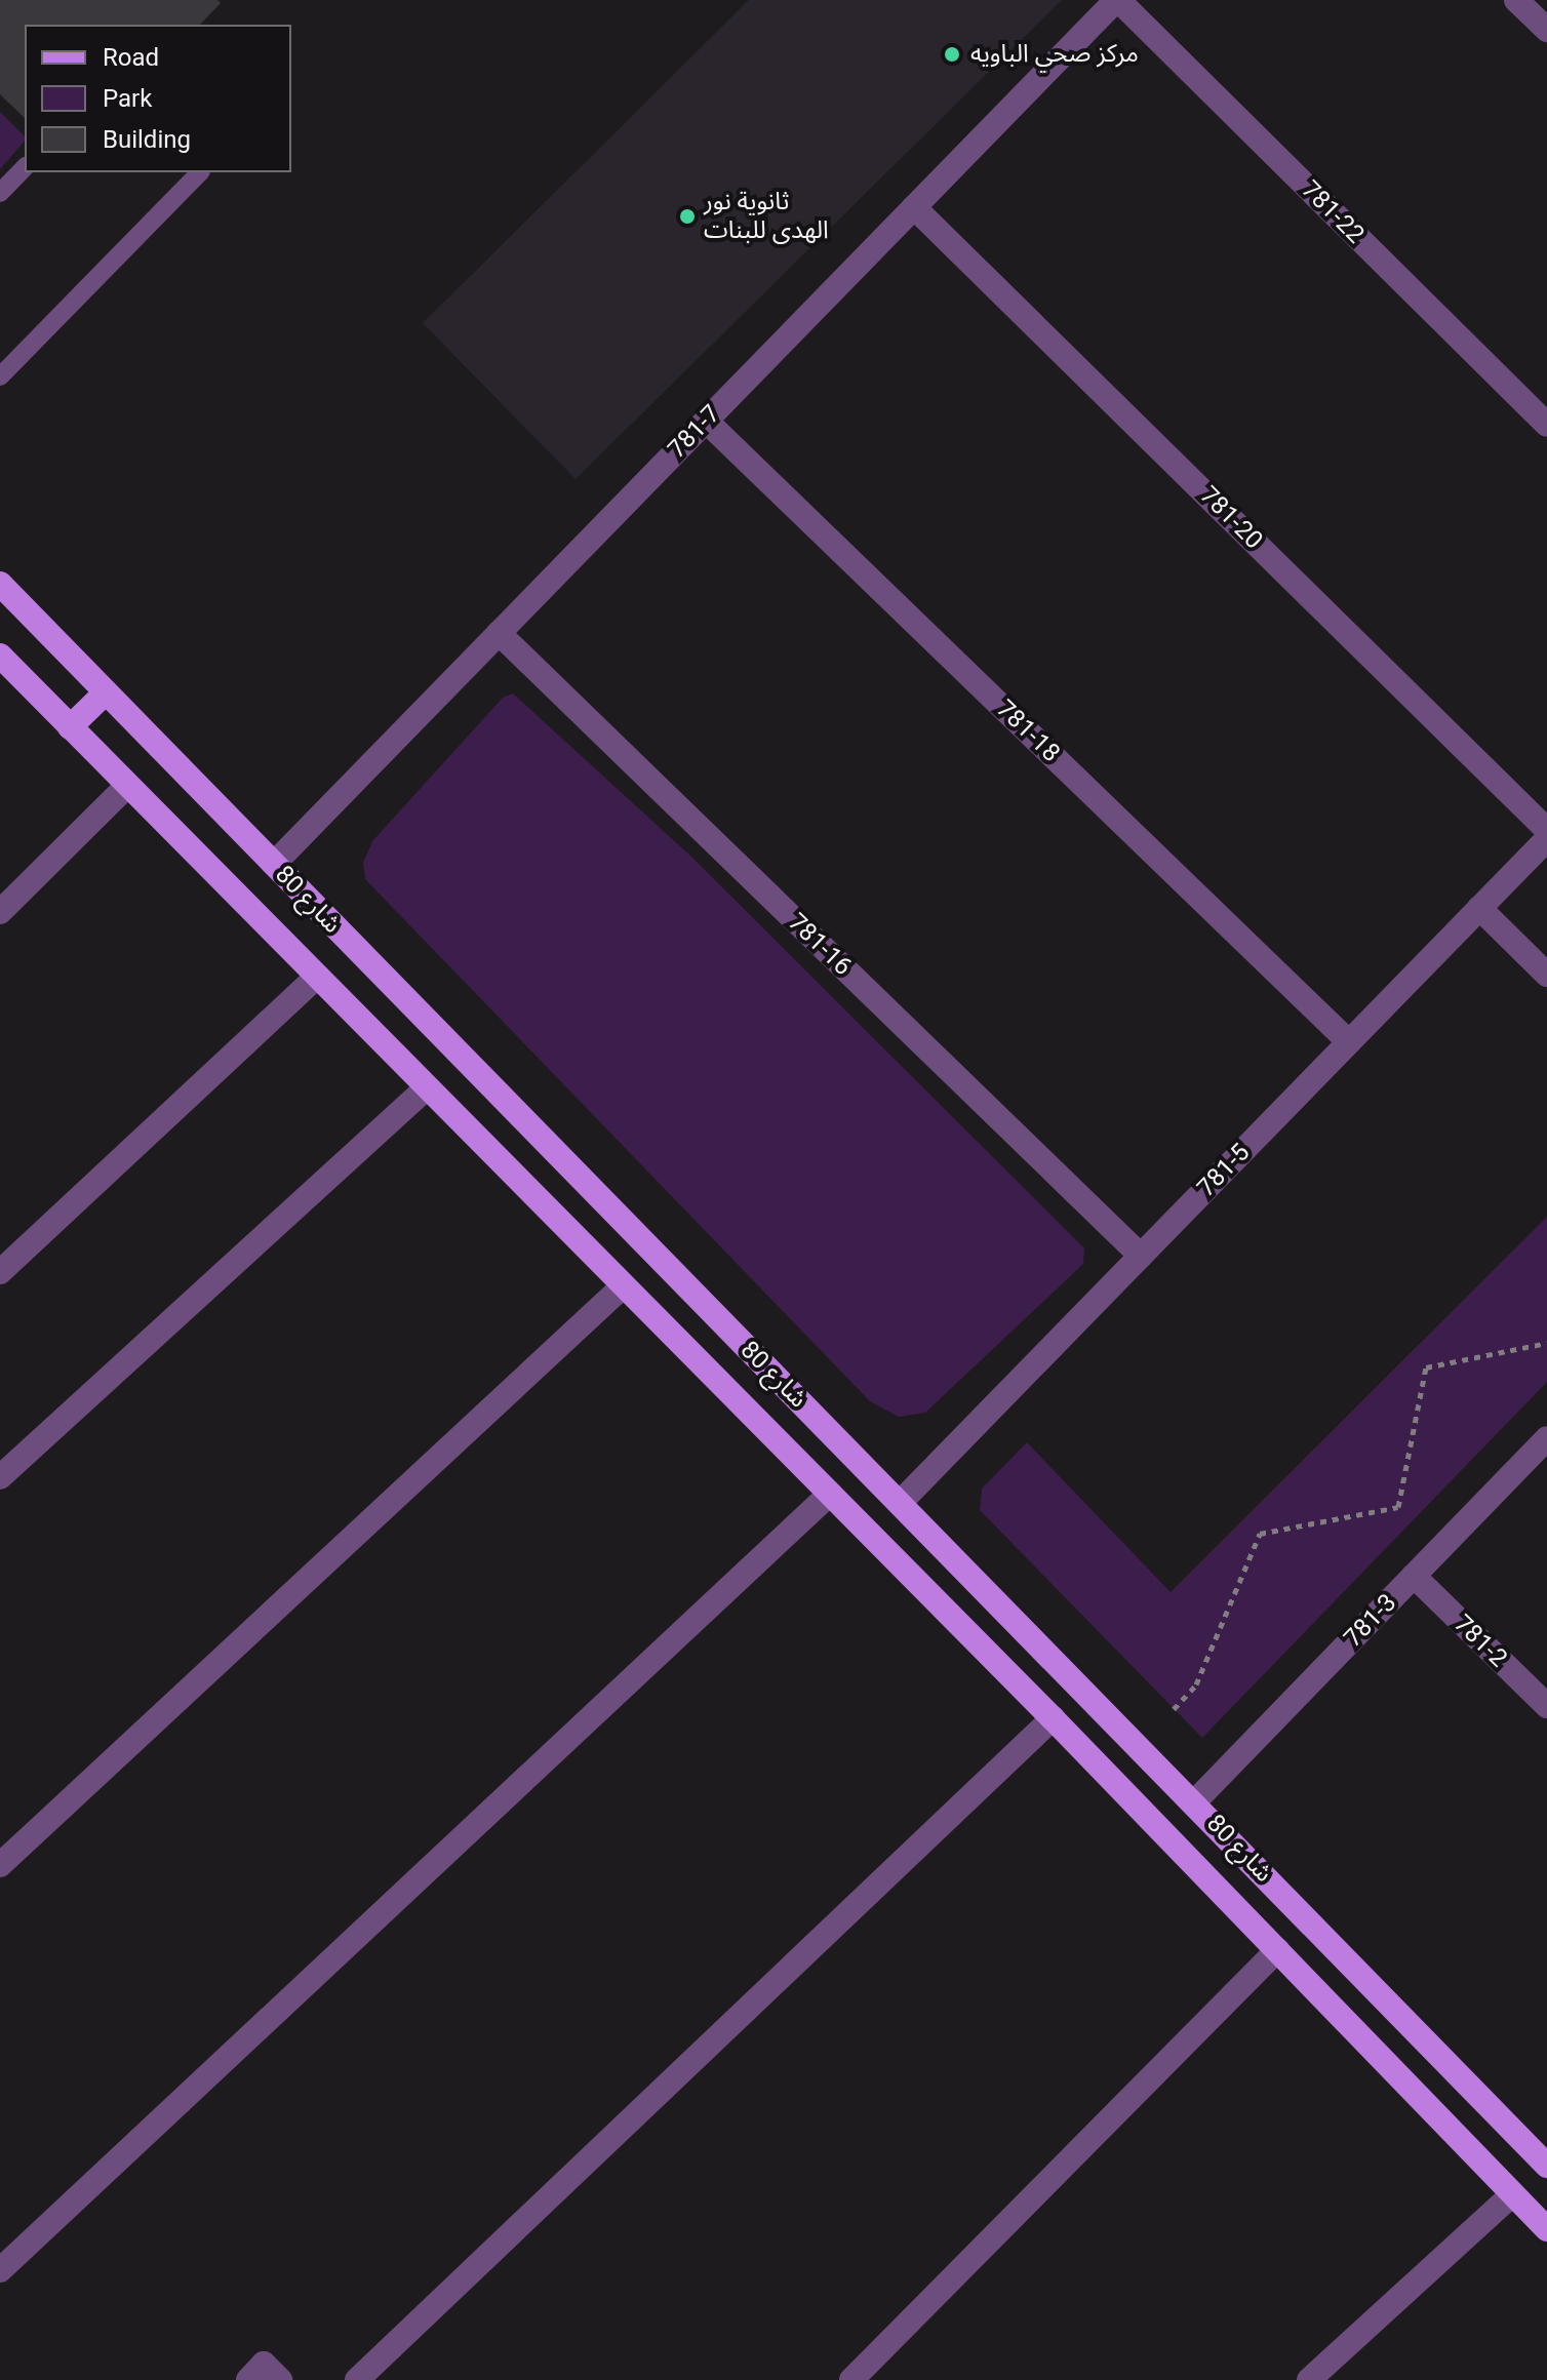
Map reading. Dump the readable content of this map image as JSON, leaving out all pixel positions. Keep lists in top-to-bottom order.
{
  "streets": {
    "main road": ["شارع 80"],
    "street": [
      "781-22",
      "781-7",
      "781-20",
      "781-18",
      "781-16",
      "781-5",
      "781-3",
      "781-2"
    ]
  },
  "crossings": [
    ["781-22", "781-7"],
    ["781-7", "781-20"],
    ["781-7", "781-18"],
    ["781-7", "شارع 80"],
    ["781-7", "781-16"],
    ["781-18", "781-5"],
    ["شارع 80", "781-5"],
    ["شارع 80", "781-3"],
    ["781-16", "781-5"],
    ["781-3", "781-2"]
  ],
  "places": ["مركز صحي الباويه", "ثانوية نور الهدى للبنات"],
  "legend": ["Road", "Park", "Building"]
}
